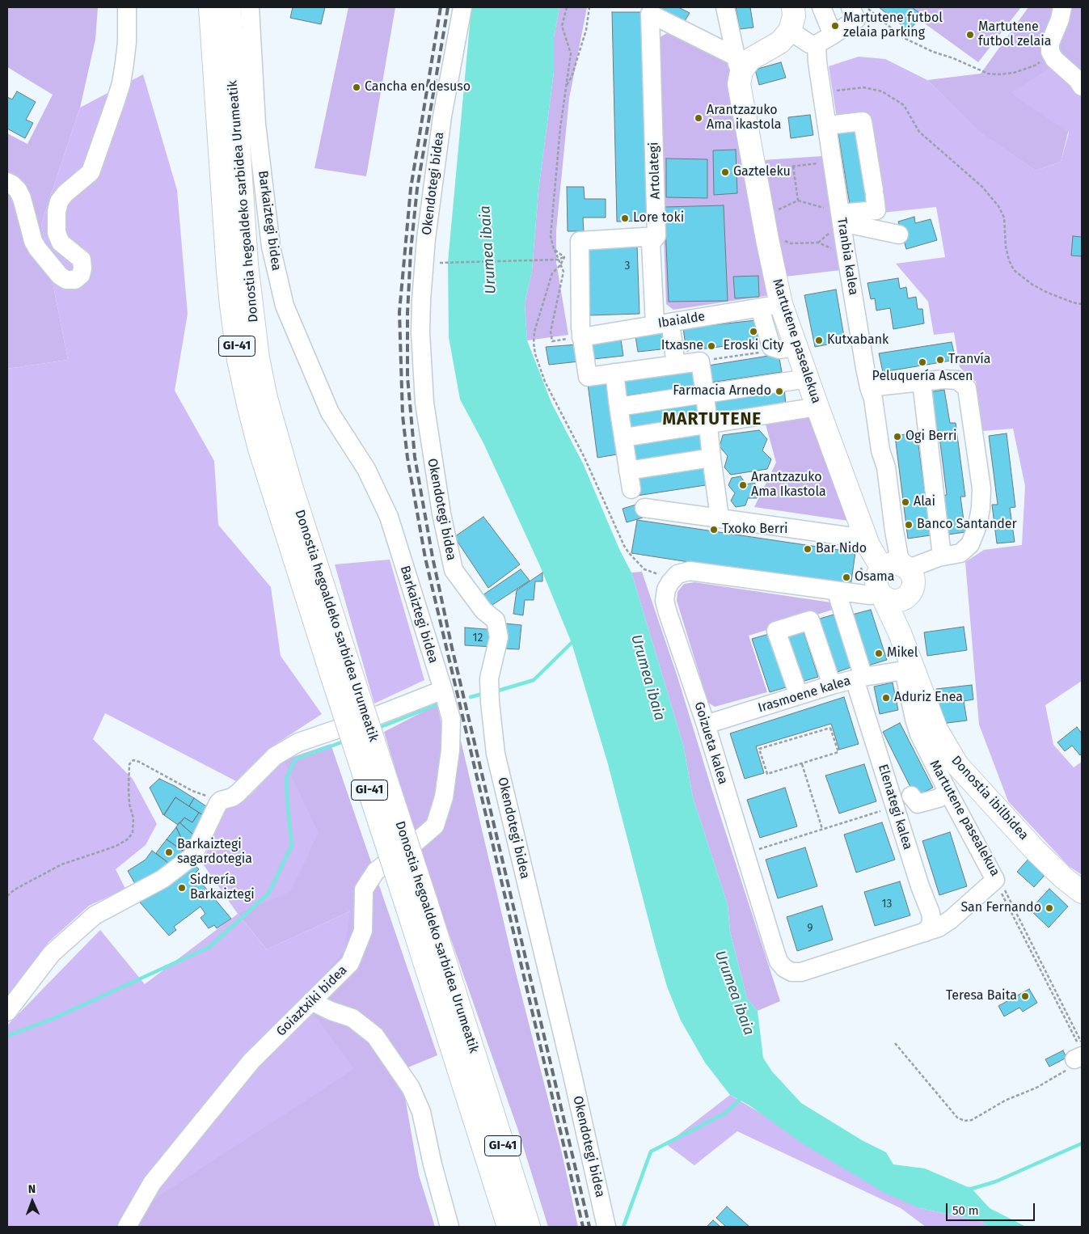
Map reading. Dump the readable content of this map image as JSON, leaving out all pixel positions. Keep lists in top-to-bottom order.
{
  "streets": {
    "main road": [
      "Donostia hegoaldeko sarbidea Urumeatik",
      "Martutene pasealekua",
      "GI-41",
      "Donostia ibilbidea"
    ],
    "street": [
      "Artolategi",
      "Okendotegi bidea",
      "Barkaiztegi bidea",
      "Tranbia kalea",
      "Ibaialde",
      "Irasmoene kalea",
      "Goizueta kalea",
      "Elenategi kalea",
      "Goiaztxiki bidea"
    ]
  },
  "crossings": [
    ["Artolategi", "Ibaialde"],
    ["Artolategi", "Martutene pasealekua"],
    ["Barkaiztegi bidea", "Goiaztxiki bidea"],
    ["Tranbia kalea", "Martutene pasealekua"],
    ["Tranbia kalea", "Goizueta kalea"],
    ["Ibaialde", "Martutene pasealekua"],
    ["Martutene pasealekua", "Irasmoene kalea"],
    ["Martutene pasealekua", "Goizueta kalea"],
    ["Martutene pasealekua", "Donostia ibilbidea"],
    ["Irasmoene kalea", "Goizueta kalea"],
    ["Irasmoene kalea", "Donostia ibilbidea"],
    ["Irasmoene kalea", "Elenategi kalea"],
    ["Goizueta kalea", "Elenategi kalea"]
  ],
  "districts": ["MARTUTENE"],
  "water": ["Urumea ibaia"],
  "places": [
    "Martutene futbol zelaia parking",
    "Martutene futbol zelaia",
    "Cancha en desuso",
    "Arantzazuko Ama ikastola",
    "Gazteleku",
    "Lore toki",
    "Eroski City",
    "Kutxabank",
    "Itxasne",
    "Tranvía",
    "Peluquería Ascen",
    "Farmacia Arnedo",
    "Ogi Berri",
    "Arantzazuko Ama Ikastola",
    "Alai",
    "Banco Santander",
    "Txoko Berri",
    "Bar Nido",
    "Osama",
    "Mikel",
    "Aduriz Enea",
    "Barkaiztegi sagardotegia",
    "Sidrería Barkaiztegi",
    "San Fernando",
    "Teresa Baita"
  ],
  "house_numbers": [
    "3",
    "12",
    "13",
    "9"
  ],
  "scale_bar": "50 m",
  "north": "top"
}
